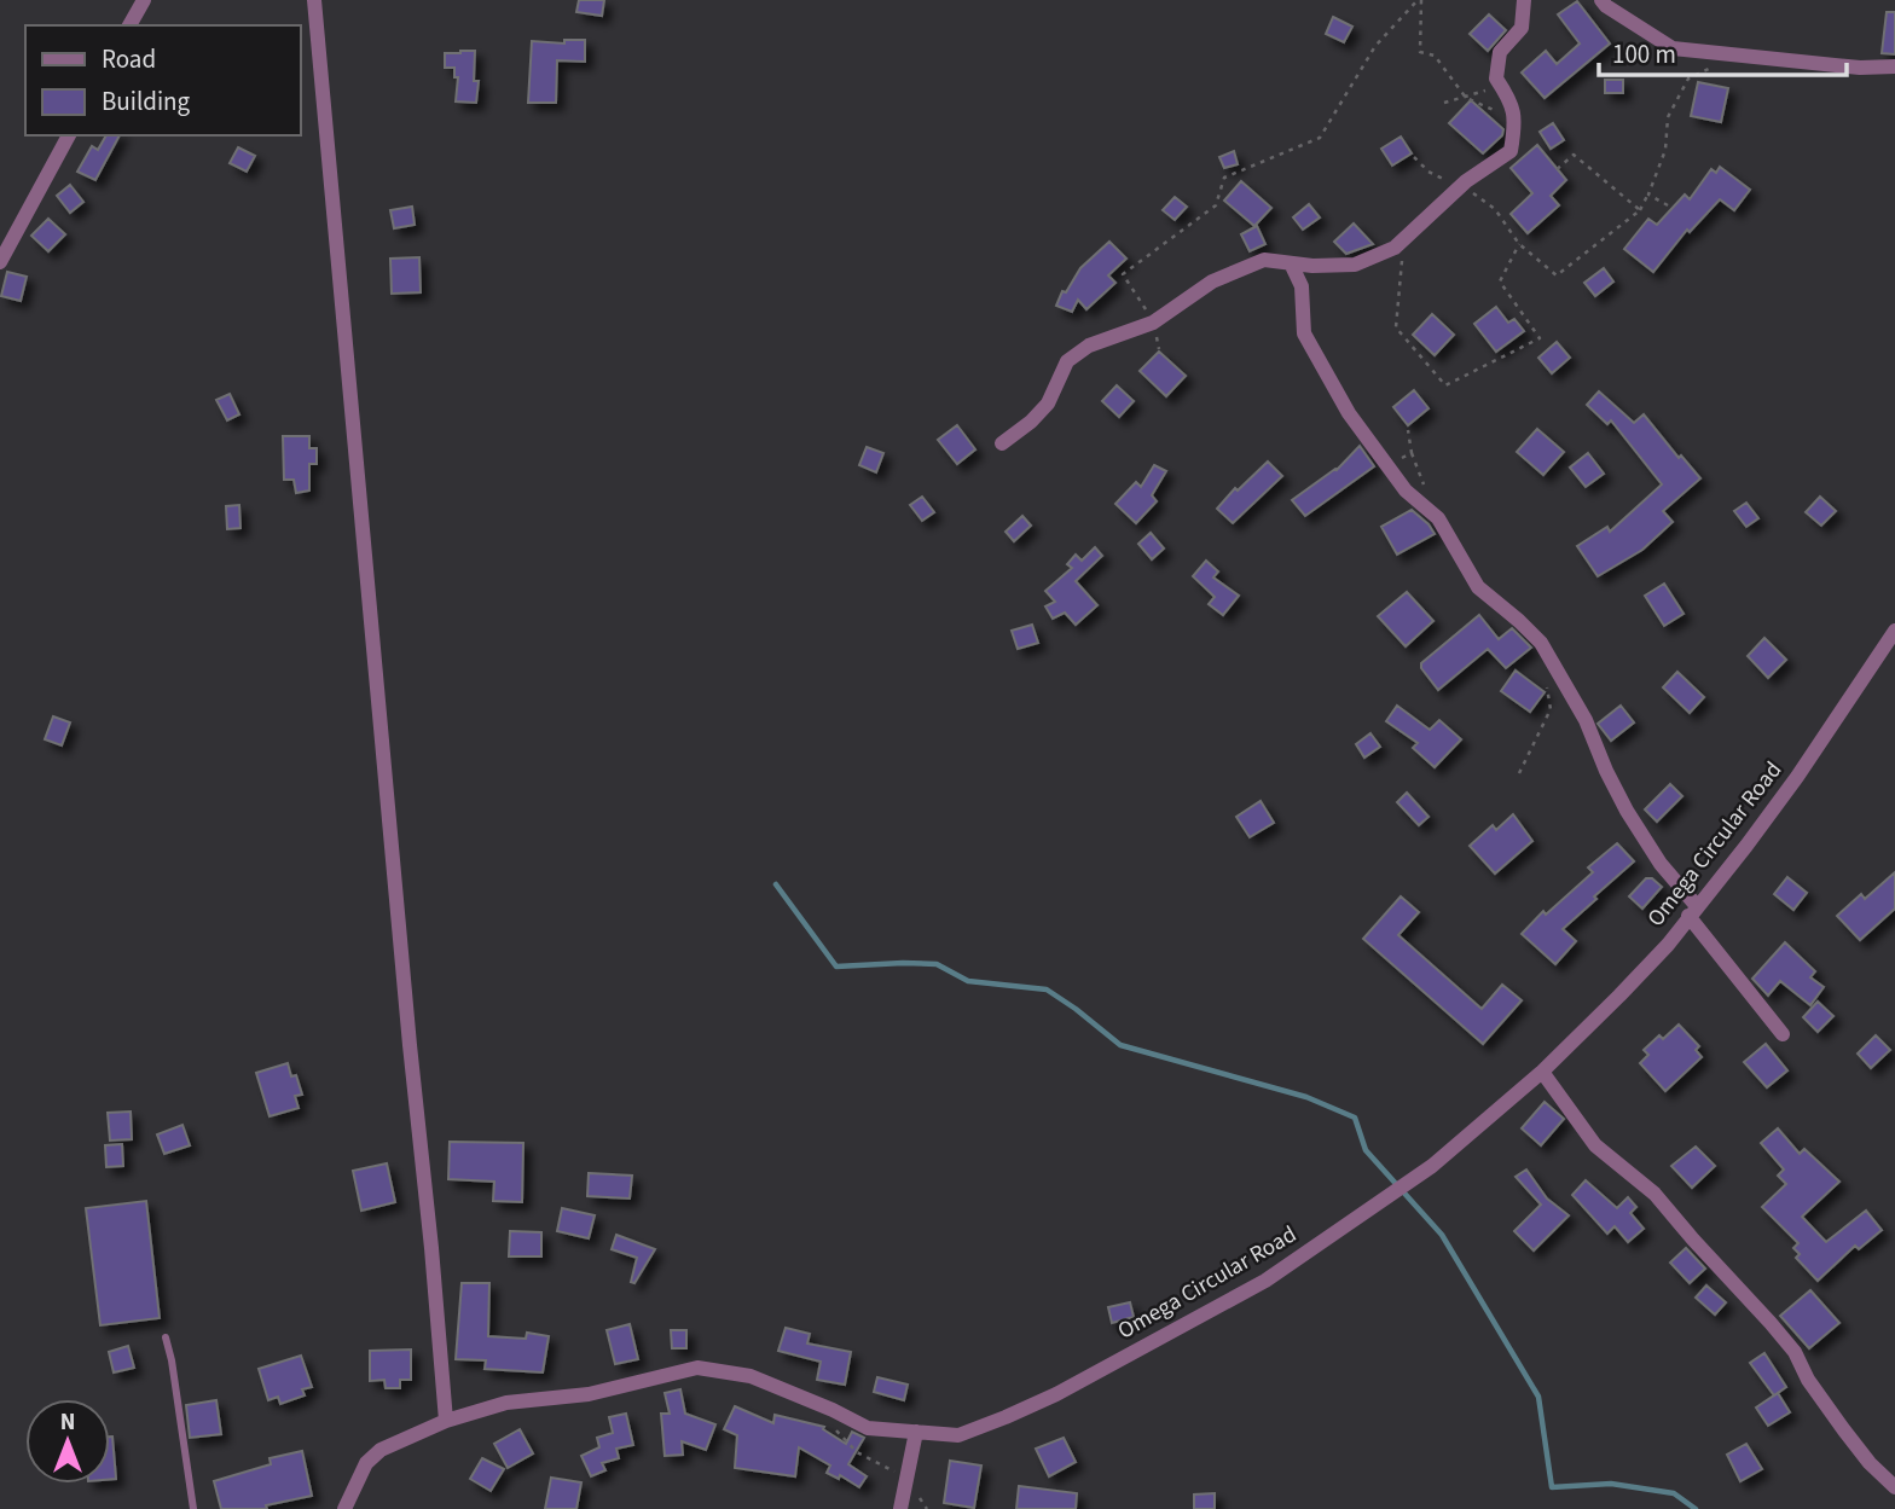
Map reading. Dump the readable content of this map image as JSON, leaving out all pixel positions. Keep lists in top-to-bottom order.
{
  "streets": {
    "street": ["Omega Circular Road"]
  },
  "legend": ["Road", "Building"],
  "scale_bar": "100 m",
  "north": "top"
}
